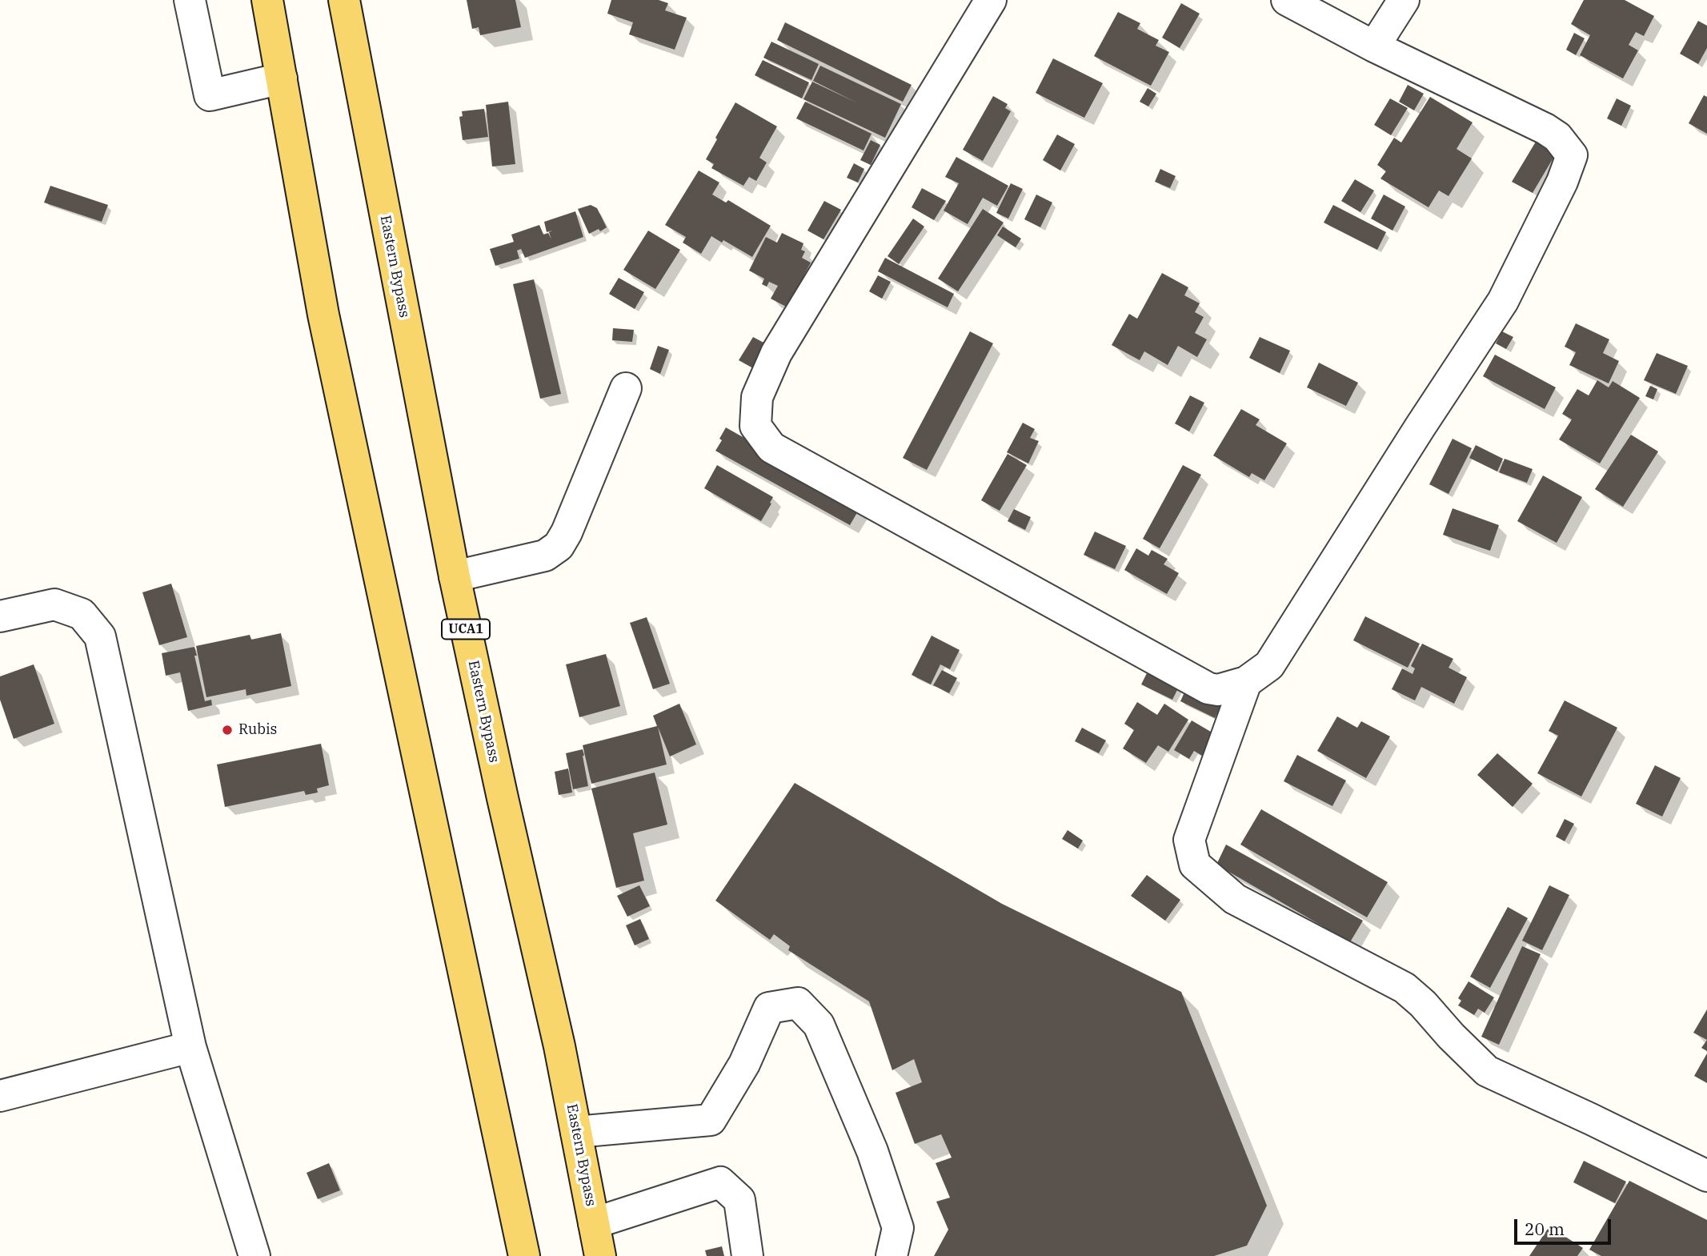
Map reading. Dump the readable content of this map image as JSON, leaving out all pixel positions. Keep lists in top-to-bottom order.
{
  "streets": {
    "main road": ["Eastern Bypass", "UCA1"]
  },
  "places": ["Rubis"],
  "scale_bar": "20 m"
}
